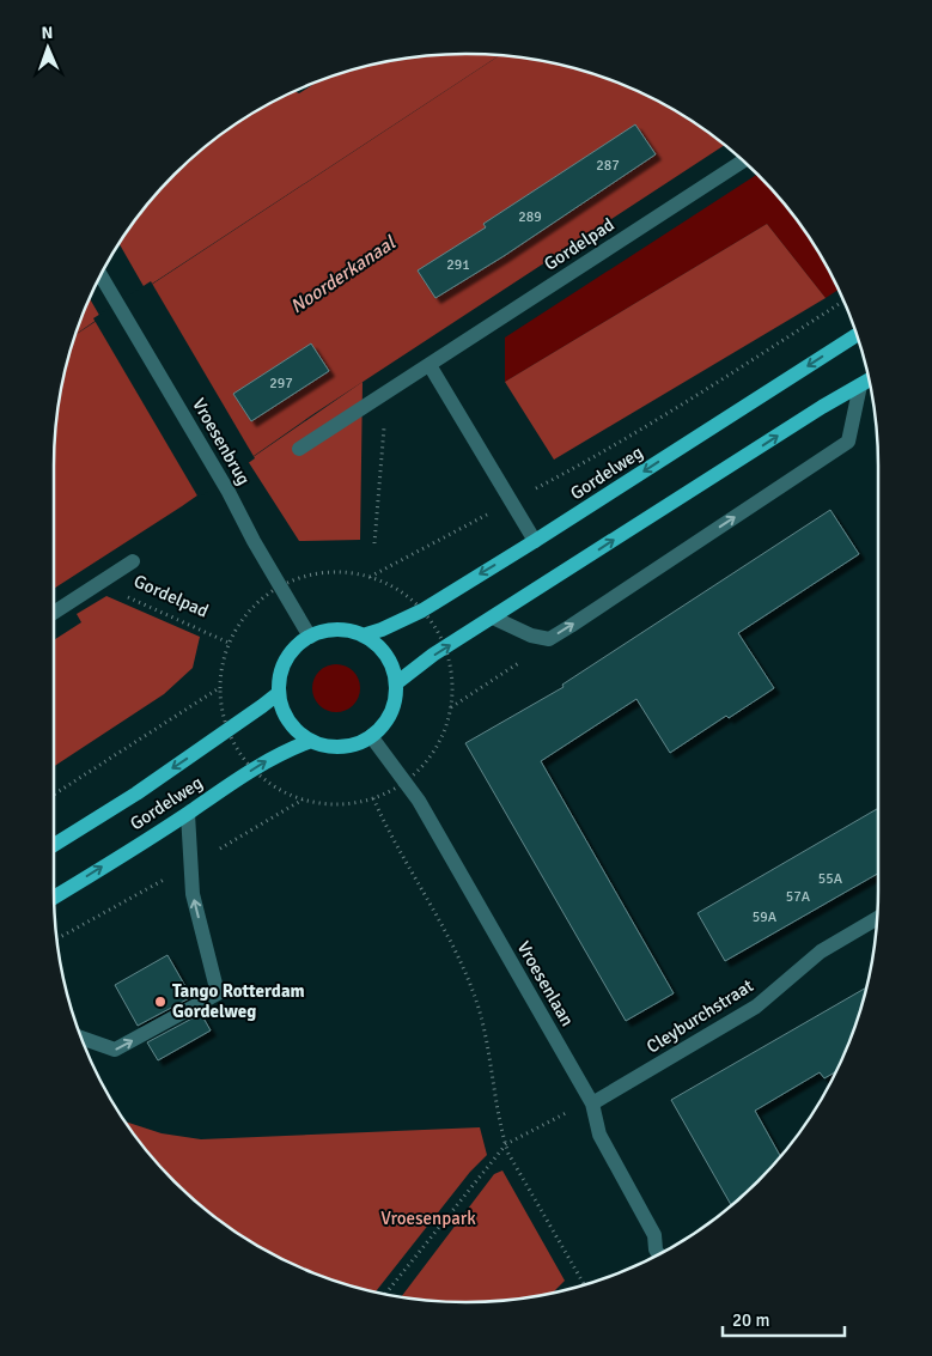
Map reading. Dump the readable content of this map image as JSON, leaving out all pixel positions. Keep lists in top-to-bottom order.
{
  "streets": {
    "main road": ["Gordelweg"],
    "street": [
      "Gordelpad",
      "Vroesenbrug",
      "Vroesenlaan",
      "Cleyburchstraat"
    ]
  },
  "crossings": [
    ["Vroesenbrug", "Gordelweg"],
    ["Vroesenbrug", "Vroesenlaan"],
    ["Gordelweg", "Vroesenlaan"],
    ["Vroesenlaan", "Cleyburchstraat"]
  ],
  "water": ["Noorderkanaal"],
  "parks": ["Vroesenpark"],
  "places": ["Tango Rotterdam Gordelweg"],
  "house_numbers": [
    "287",
    "289",
    "291",
    "297",
    "55A",
    "57A",
    "59A"
  ],
  "scale_bar": "20 m",
  "north": "top"
}
